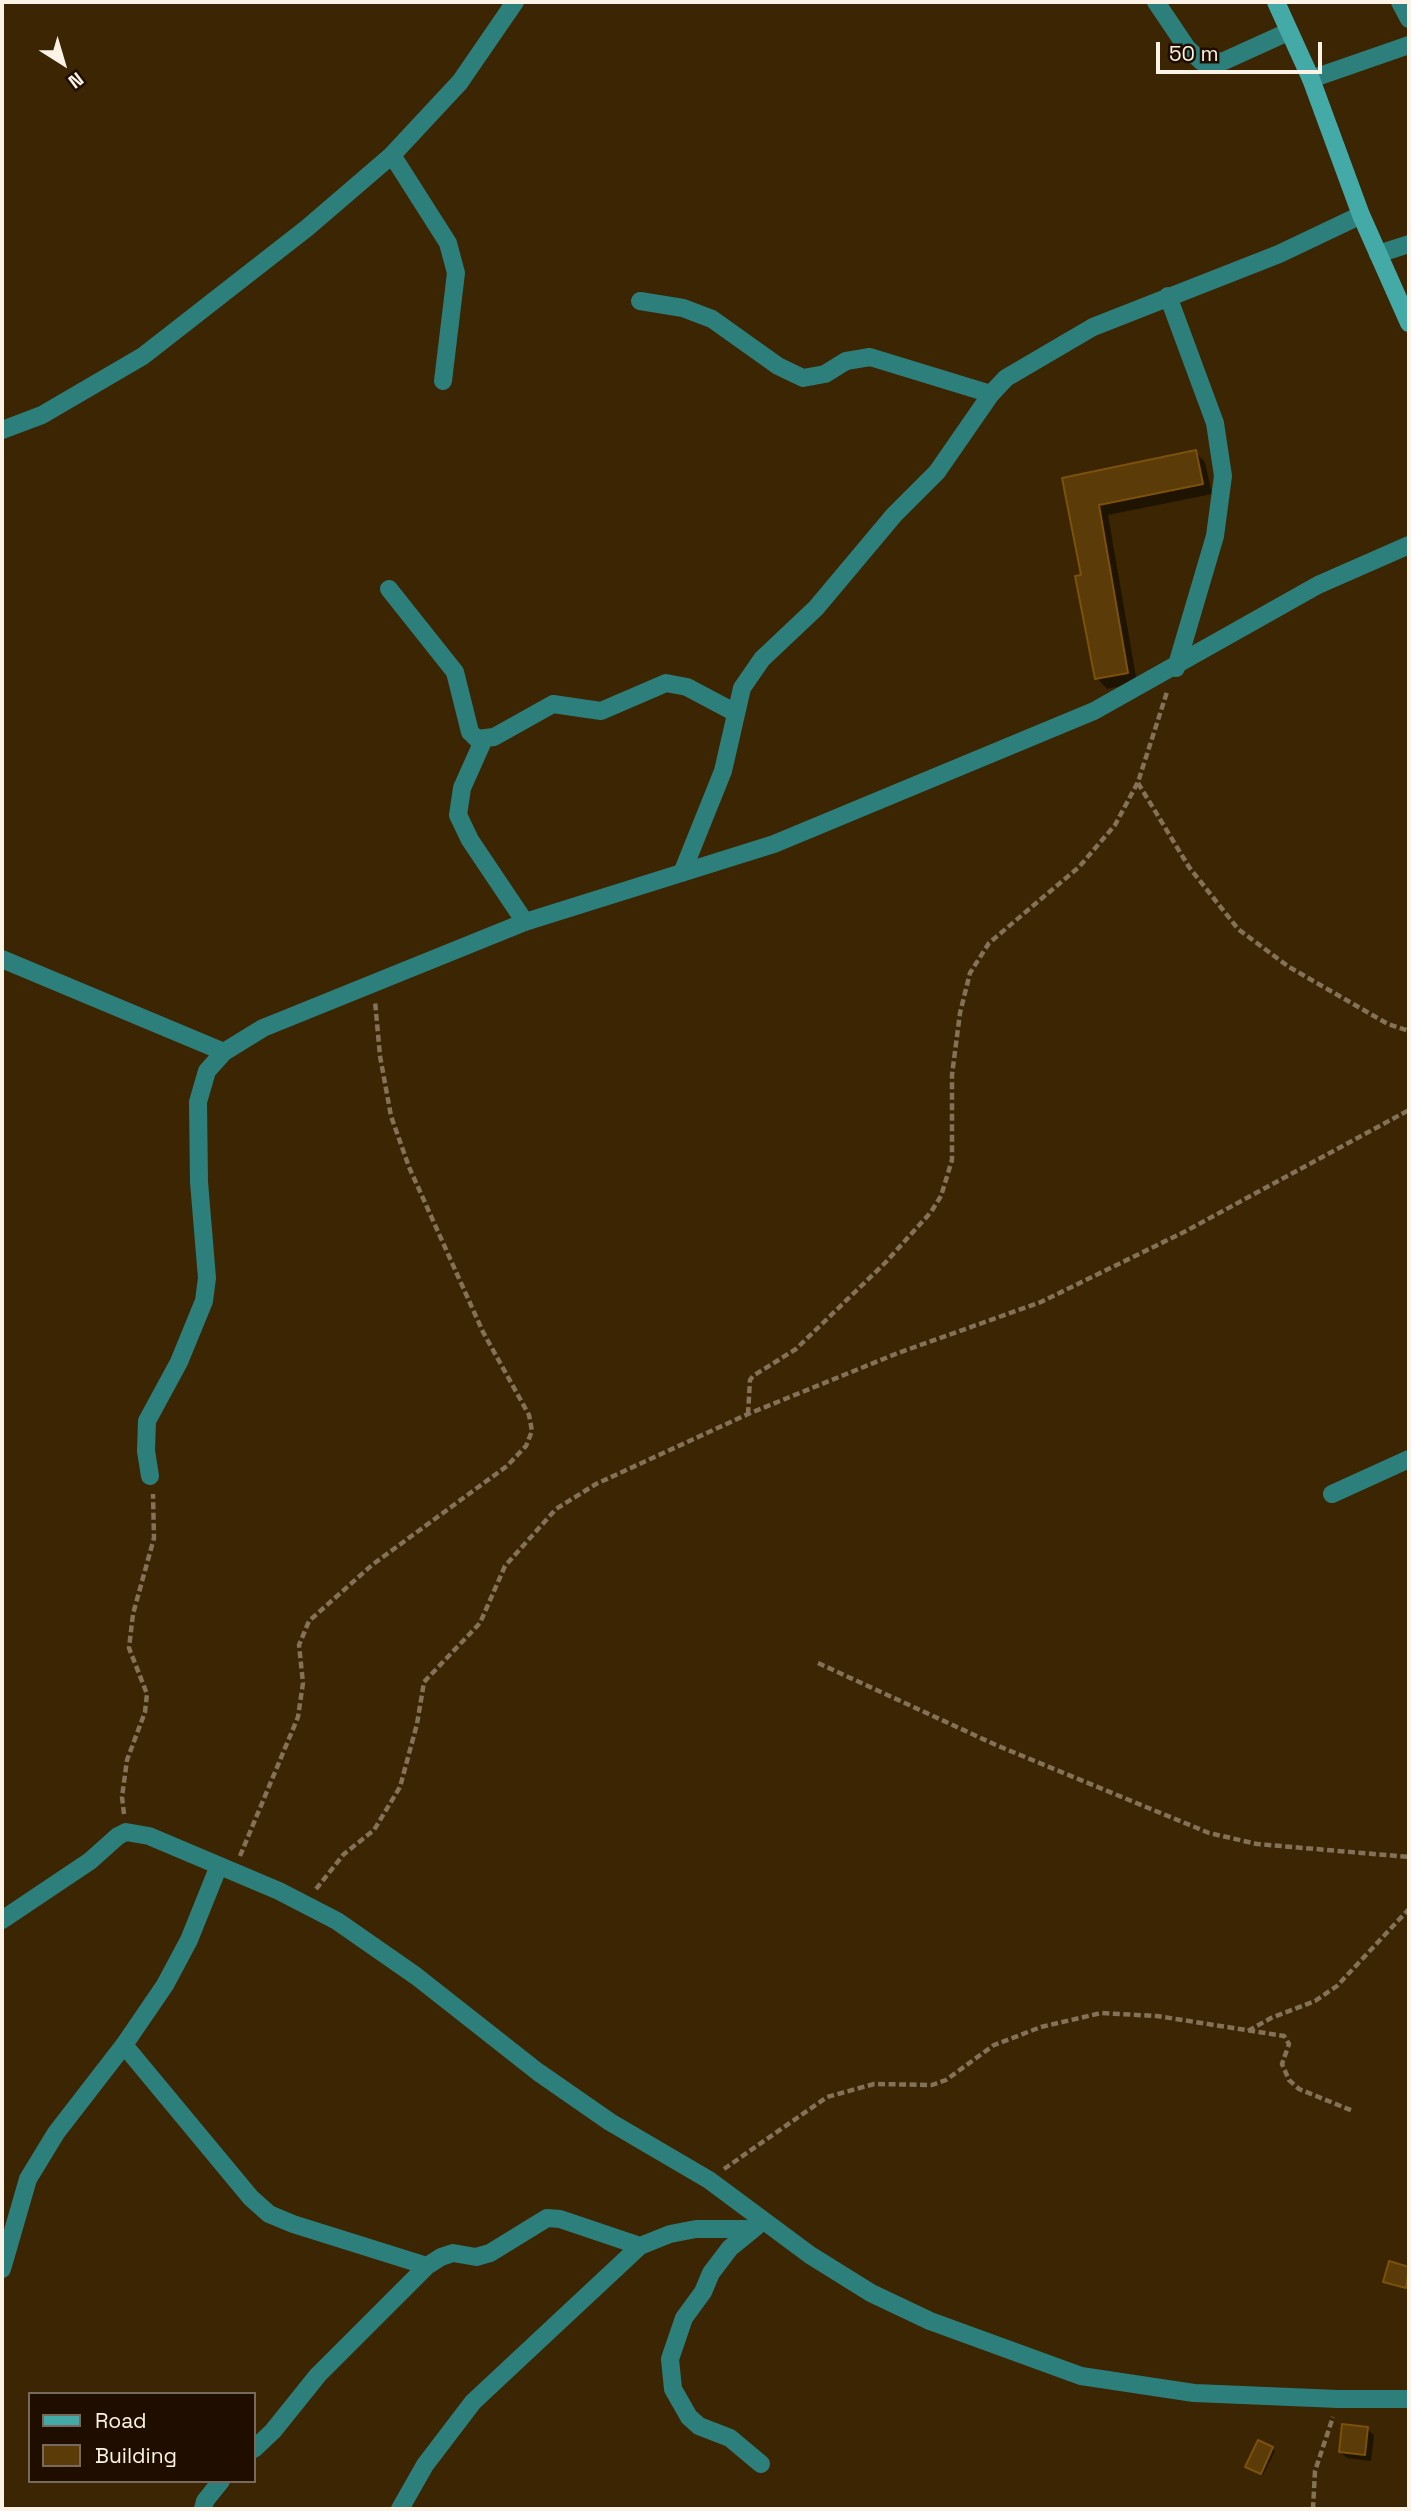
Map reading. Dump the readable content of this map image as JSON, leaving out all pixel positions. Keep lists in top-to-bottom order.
{
  "legend": ["Road", "Building"],
  "scale_bar": "50 m",
  "north": "bottom right"
}
